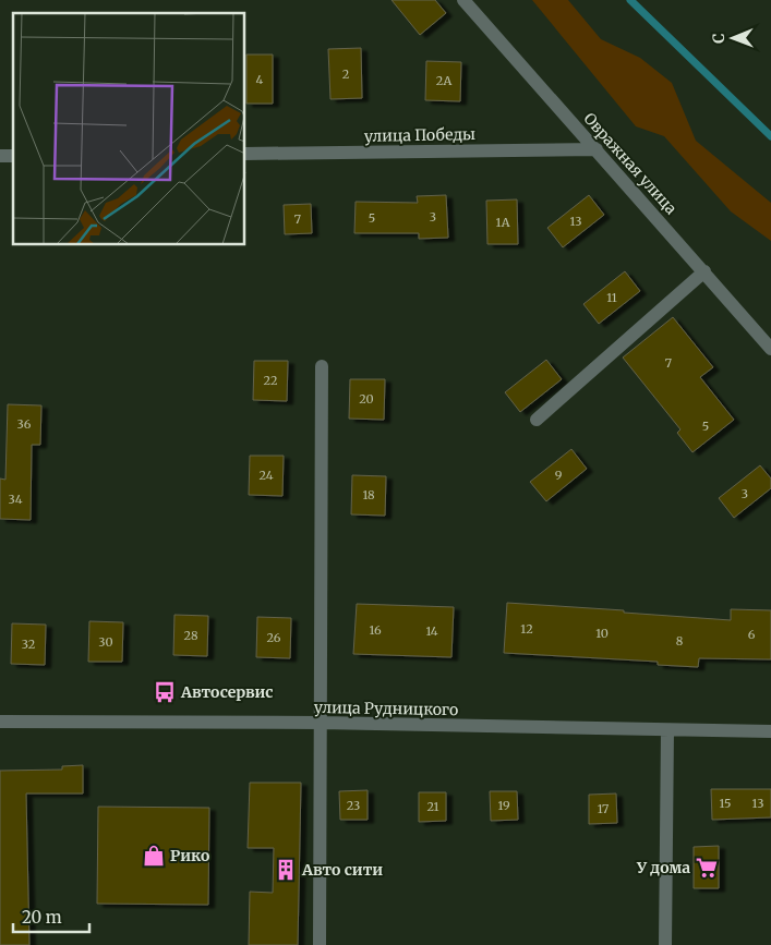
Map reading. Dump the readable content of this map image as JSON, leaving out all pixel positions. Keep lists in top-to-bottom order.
{
  "streets": {
    "street": ["улица Победы", "Овражная улица", "улица Рудницкого"]
  },
  "crossings": [
    ["улица Победы", "Овражная улица"]
  ],
  "places": {
    "bus stop": ["Автосервис"],
    "shop": ["Рико"],
    "supermarket": ["У дома"],
    "building": ["Авто сити"]
  },
  "house_numbers": [
    "2",
    "4",
    "2А",
    "3",
    "5",
    "7",
    "13",
    "1А",
    "11",
    "7",
    "22",
    "20",
    "36",
    "5",
    "24",
    "9",
    "3",
    "18",
    "34",
    "12",
    "16",
    "14",
    "10",
    "6",
    "28",
    "26",
    "8",
    "30",
    "32",
    "15",
    "13",
    "23",
    "19",
    "21",
    "17"
  ],
  "scale_bar": "20 m",
  "north": "left"
}
